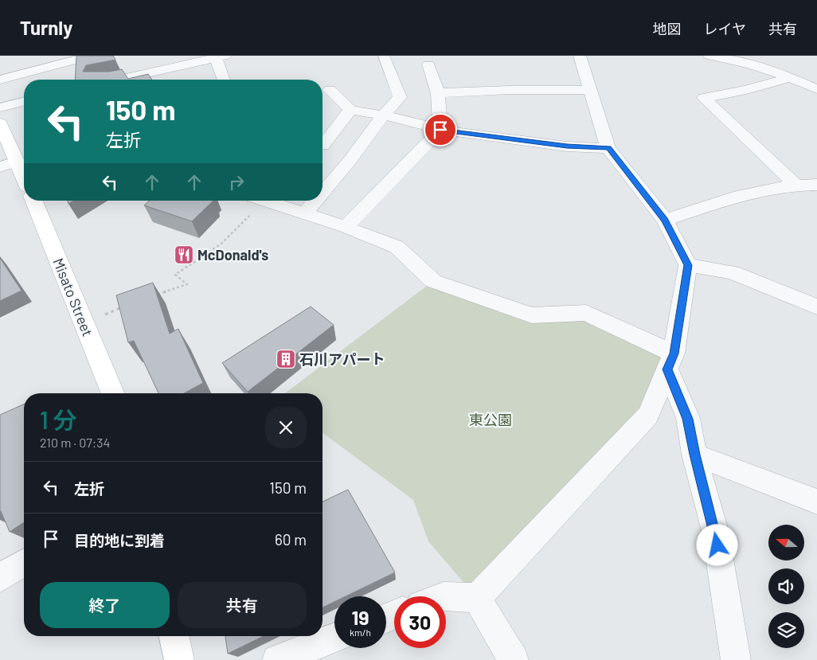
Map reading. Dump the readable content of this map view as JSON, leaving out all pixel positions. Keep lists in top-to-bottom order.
{
  "streets": {
    "main road": ["Misato Street"]
  },
  "parks": ["東公園"],
  "places": {
    "restaurant": ["McDonald's"],
    "building": ["石川アパート"]
  },
  "north": "left",
  "page": {
    "header": "Turnly",
    "nav": ["地図", "レイヤ", "共有"],
    "turn": ["150 m", "左折"],
    "heading": ["1 分", "210 m · 07:34"],
    "list": [
      {
        "name": "左折",
        "value": "150 m"
      },
      {
        "name": "目的地に到着",
        "value": "60 m"
      }
    ],
    "buttons": ["終了", "共有"],
    "speed": "19 km/h",
    "limit": "30"
  }
}
